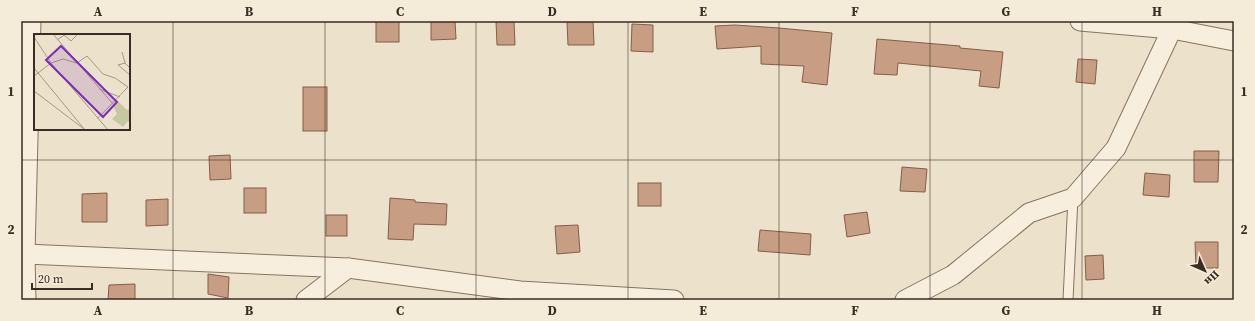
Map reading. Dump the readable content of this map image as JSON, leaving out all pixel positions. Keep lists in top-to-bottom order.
{
  "scale_bar": "20 m",
  "north": "bottom right",
  "grid": {
    "columns": [
      "A",
      "B",
      "C",
      "D",
      "E",
      "F",
      "G",
      "H"
    ],
    "rows": ["1", "2"]
  }
}
